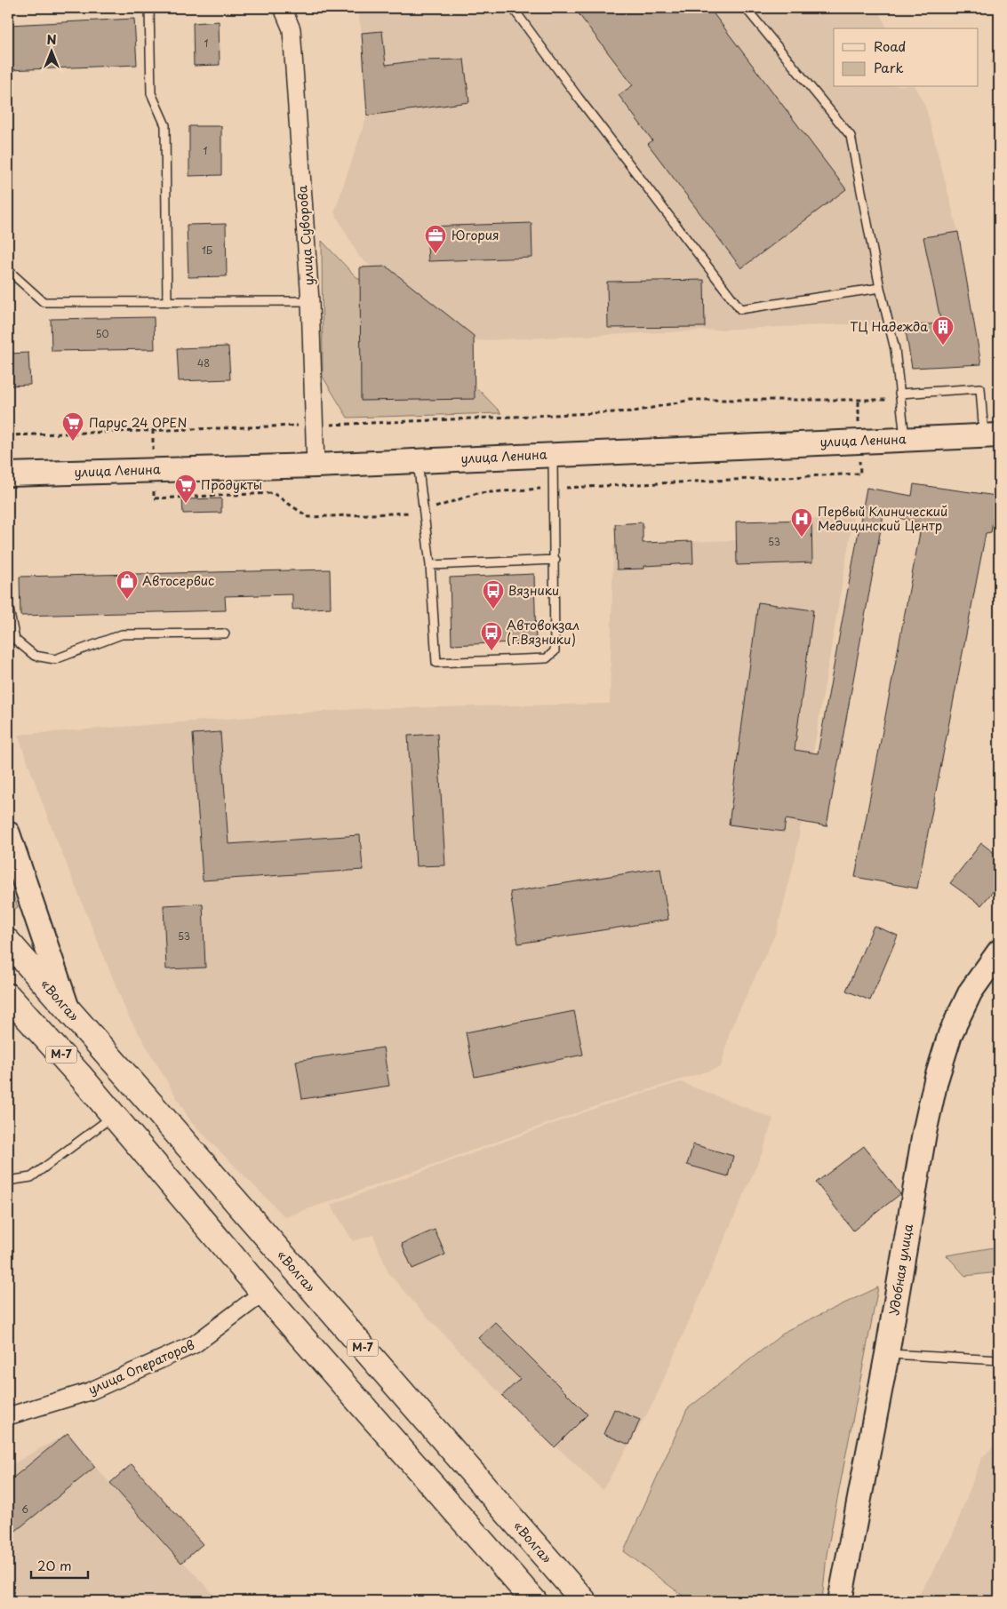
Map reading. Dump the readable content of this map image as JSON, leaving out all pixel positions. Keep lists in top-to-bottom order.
{
  "streets": {
    "highway": ["«Волга»", "М-7"],
    "main road": ["улица Ленина", "Удобная улица"],
    "street": ["улица Суворова", "улица Операторов"]
  },
  "crossings": [
    ["улица Суворова", "улица Ленина"],
    ["М-7", "улица Операторов"]
  ],
  "places": {
    "office": ["Югория"],
    "building": ["ТЦ Надежда"],
    "supermarket": ["Парус 24 OPEN", "Продукты"],
    "hospital": ["Первый Клинический Медицинский Центр"],
    "shop": ["Автосервис"],
    "bus stop": ["Вязники", "Автовокзал (г.Вязники)"]
  },
  "house_numbers": [
    "1",
    "1",
    "1Б",
    "50",
    "48",
    "53",
    "53",
    "6"
  ],
  "legend": ["Road", "Park"],
  "scale_bar": "20 m",
  "north": "top"
}
